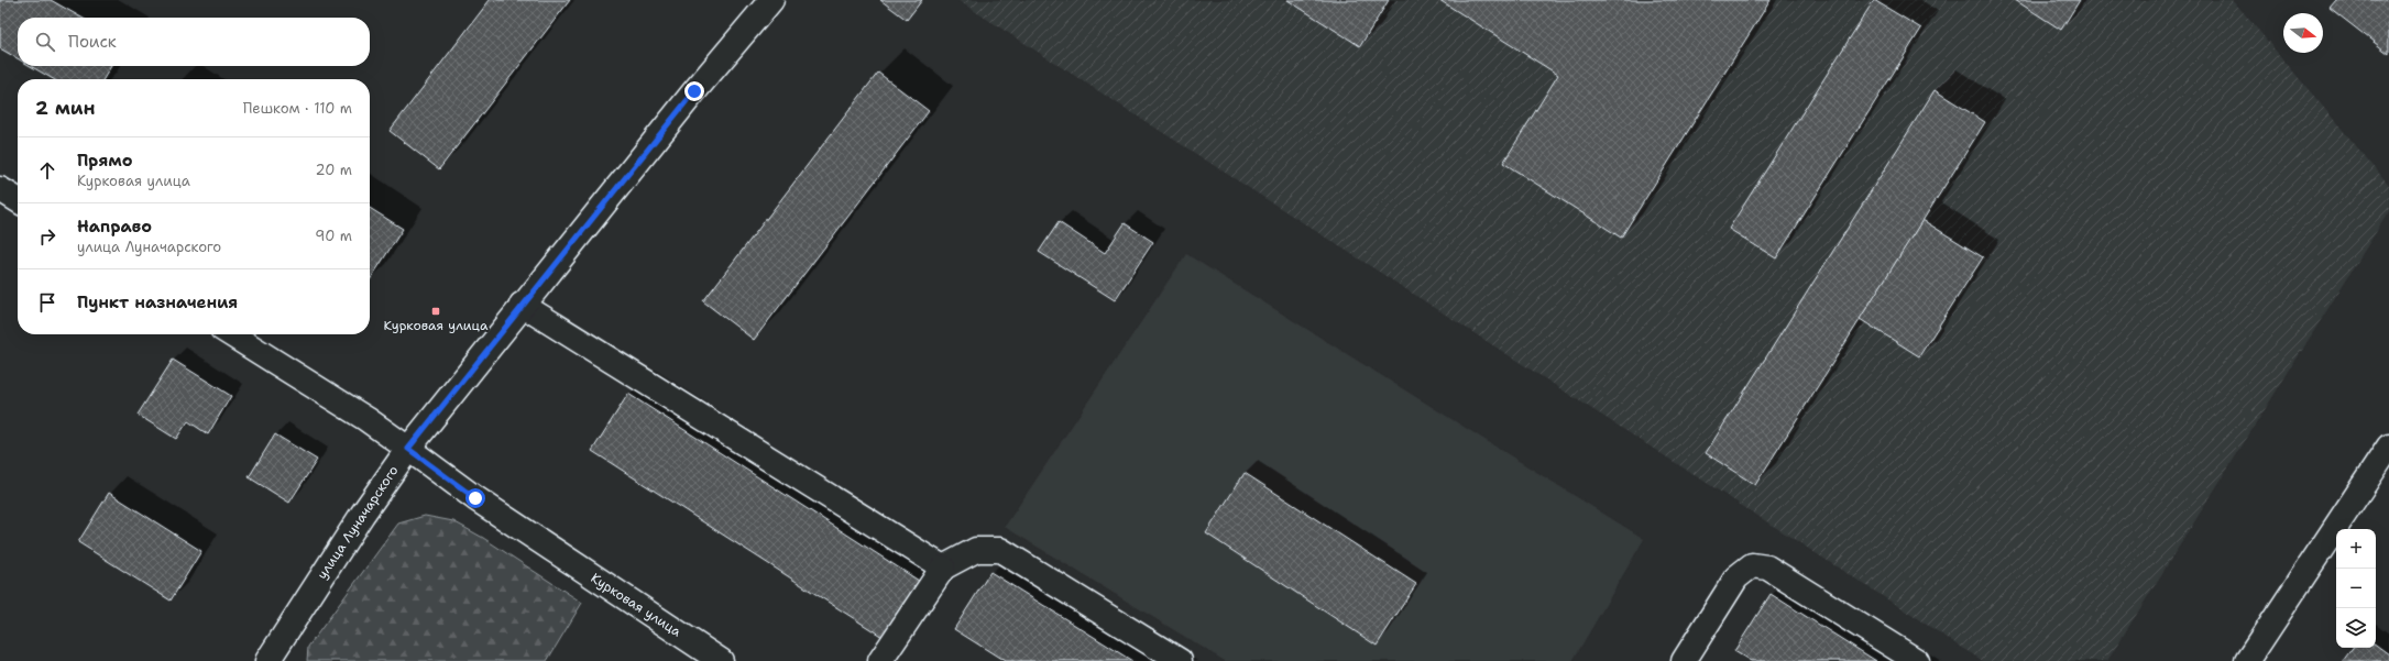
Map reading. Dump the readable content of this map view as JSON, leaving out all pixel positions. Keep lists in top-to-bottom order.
{
  "streets": {
    "street": ["улица Луначарского", "Курковая улица"]
  },
  "crossings": [
    ["улица Луначарского", "Курковая улица"]
  ],
  "places": {
    "transit": ["Курковая улица"]
  },
  "north": "right",
  "page": {
    "search": "Поиск",
    "heading": ["2 мин", "Пешком · 110 m"],
    "list": [
      ["Прямо", "Курковая улица", "20 m"],
      ["Направо", "улица Луначарского", "90 m"],
      "Пункт назначения"
    ],
    "map_buttons": ["+", "−"]
  }
}
